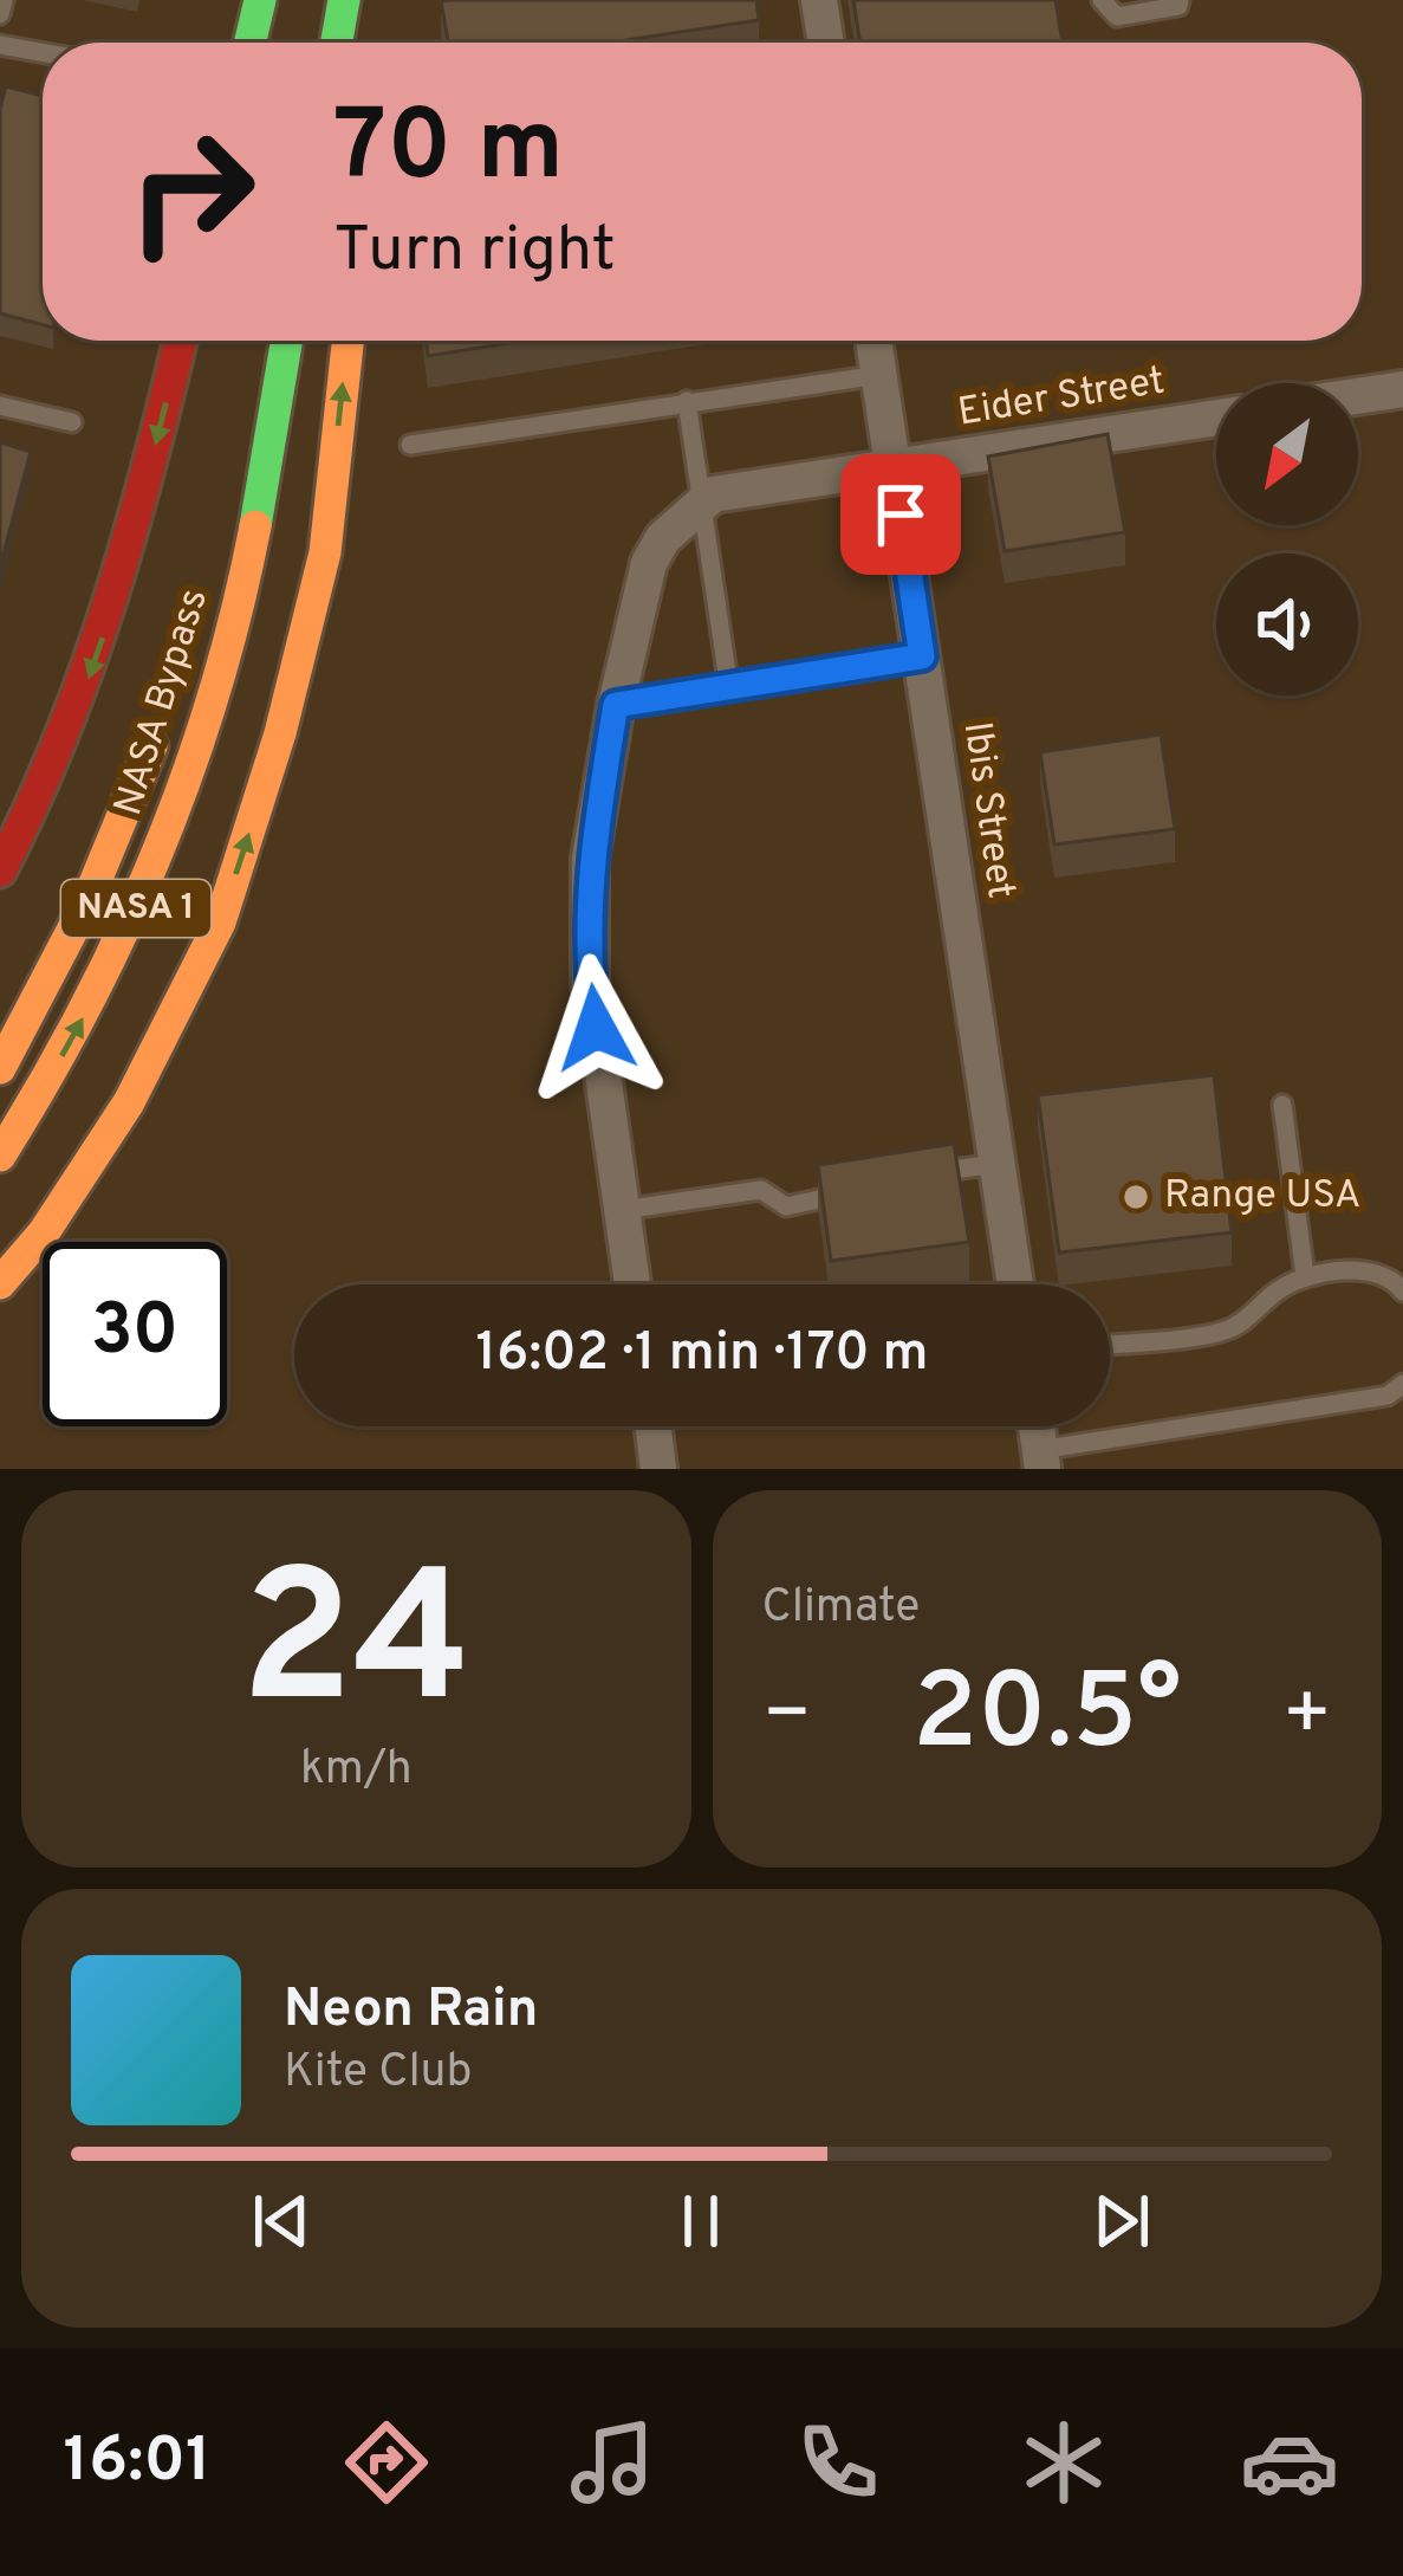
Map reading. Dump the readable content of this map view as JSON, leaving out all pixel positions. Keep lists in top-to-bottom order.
{
  "streets": {
    "highway": ["NASA Bypass", "NASA 1"],
    "street": ["Eider Street", "Ibis Street"]
  },
  "crossings": [
    ["Eider Street", "Ibis Street"]
  ],
  "places": ["Range USA"],
  "north": "bottom left",
  "page": {
    "turn": ["70 m", "Turn right"],
    "limit": "30",
    "trip": "16:02 · 1 min · 170 m",
    "tile": [
      ["24", "km/h"],
      "Climate"
    ],
    "heat": ["−", "20.5°", "+"],
    "song": ["Neon Rain", "Kite Club"],
    "tabs": "16:01"
  }
}
